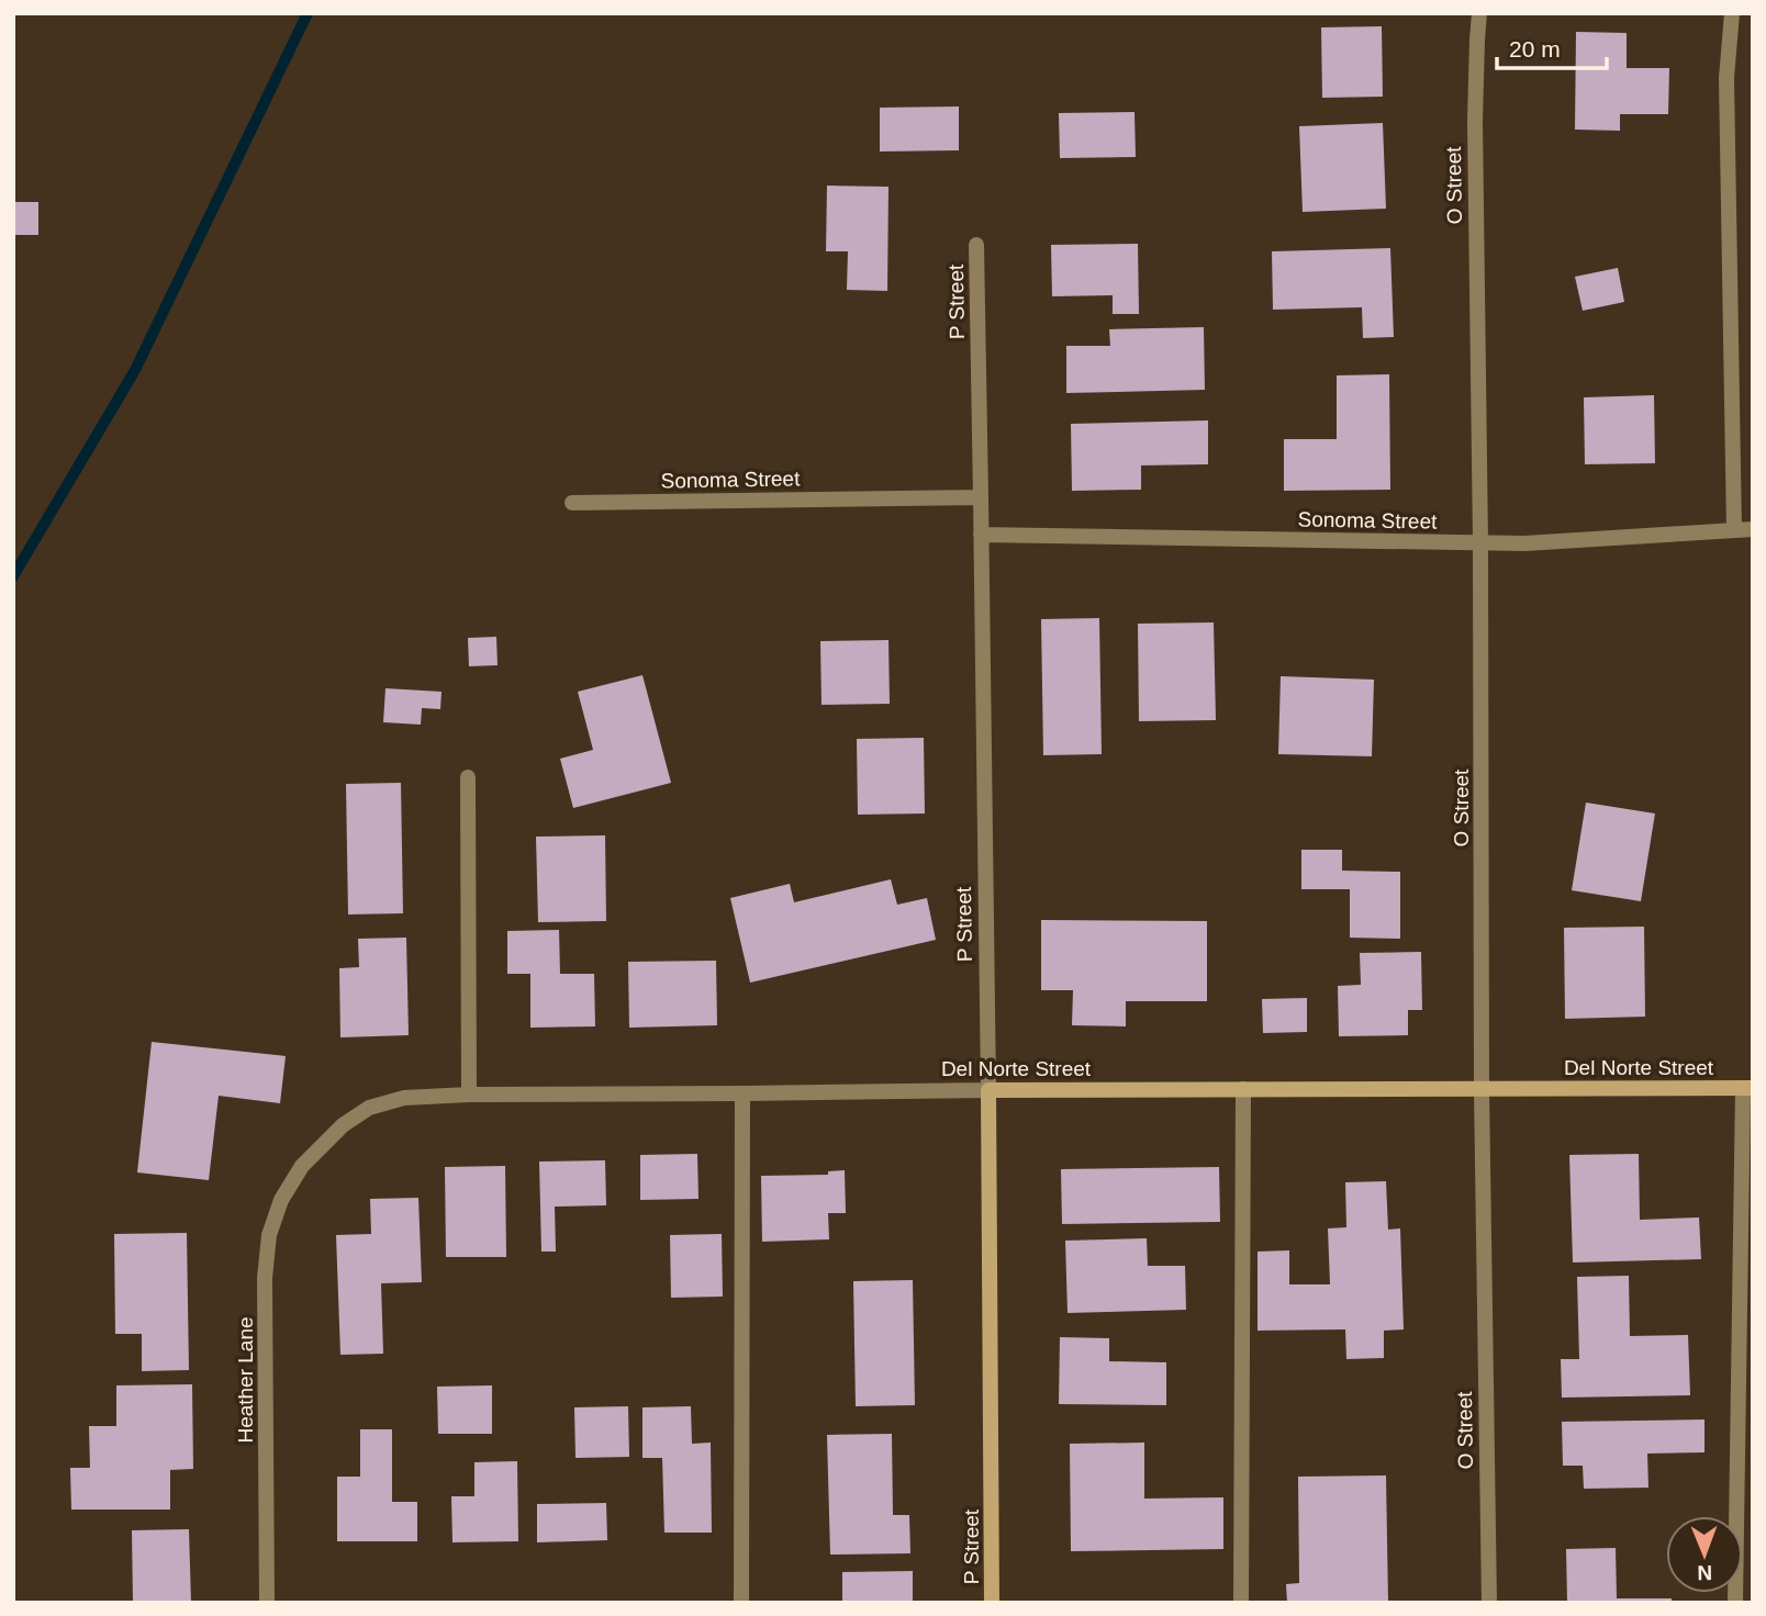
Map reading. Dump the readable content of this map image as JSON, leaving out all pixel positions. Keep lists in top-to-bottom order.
{
  "streets": {
    "street": [
      "O Street",
      "P Street",
      "Sonoma Street",
      "Del Norte Street",
      "Heather Lane"
    ]
  },
  "crossings": [
    ["O Street", "Sonoma Street"],
    ["O Street", "Del Norte Street"],
    ["P Street", "Sonoma Street"],
    ["P Street", "Del Norte Street"],
    ["Del Norte Street", "Heather Lane"]
  ],
  "scale_bar": "20 m",
  "north": "bottom"
}
